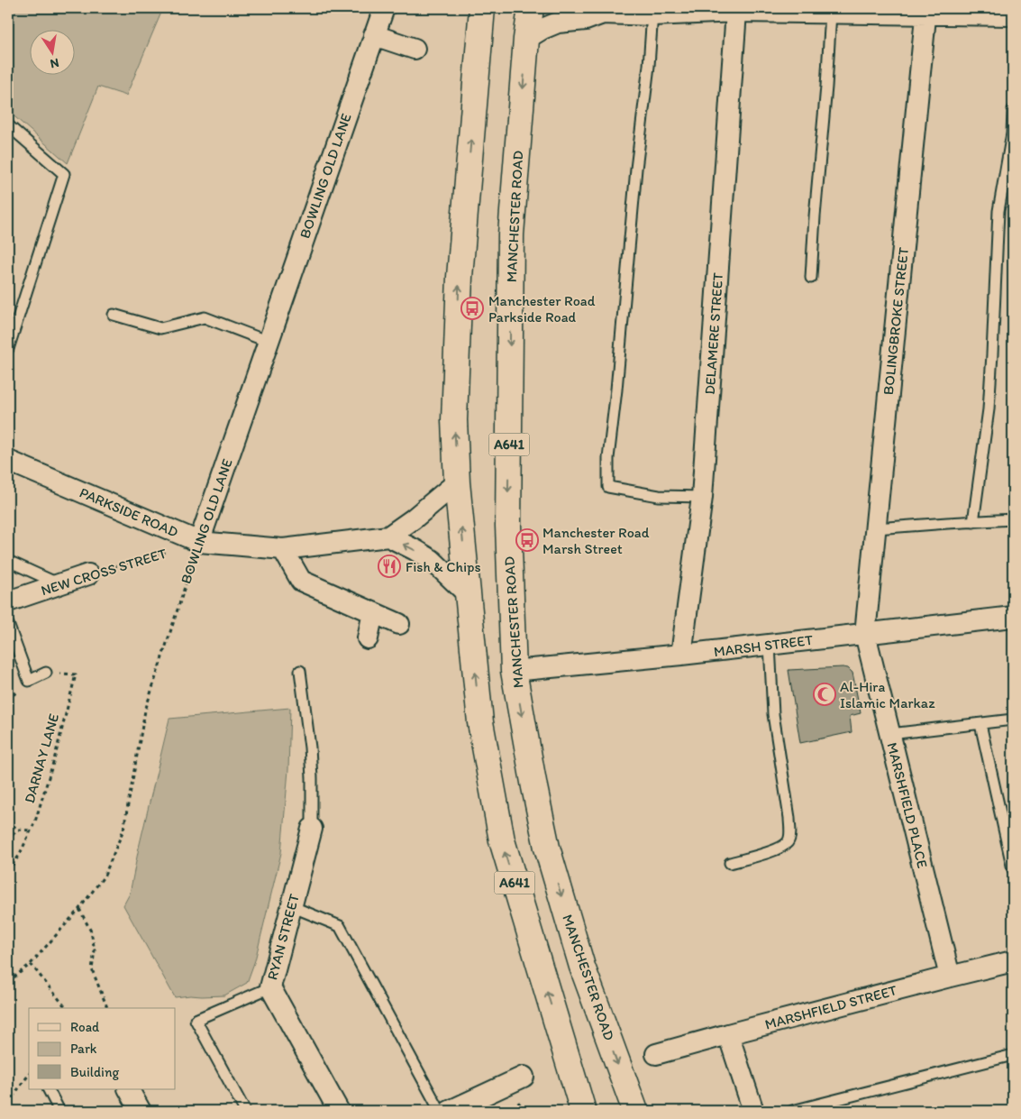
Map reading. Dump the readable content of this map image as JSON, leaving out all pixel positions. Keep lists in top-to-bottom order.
{
  "streets": {
    "main road": ["MANCHESTER ROAD", "A641"],
    "street": [
      "BOWLING OLD LANE",
      "BOLINGBROKE STREET",
      "DELAMERE STREET",
      "PARKSIDE ROAD",
      "NEW CROSS STREET",
      "MARSH STREET",
      "MARSHFIELD PLACE",
      "RYAN STREET",
      "MARSHFIELD STREET"
    ],
    "path": ["DARNAY LANE"]
  },
  "crossings": [
    ["BOWLING OLD LANE", "PARKSIDE ROAD"],
    ["BOWLING OLD LANE", "NEW CROSS STREET"],
    ["MANCHESTER ROAD", "MARSH STREET"],
    ["BOLINGBROKE STREET", "MARSH STREET"],
    ["BOLINGBROKE STREET", "MARSHFIELD PLACE"],
    ["DELAMERE STREET", "MARSH STREET"],
    ["A641", "PARKSIDE ROAD"],
    ["PARKSIDE ROAD", "NEW CROSS STREET"],
    ["MARSH STREET", "MARSHFIELD PLACE"],
    ["MARSHFIELD PLACE", "MARSHFIELD STREET"]
  ],
  "places": {
    "bus stop": ["Manchester Road Parkside Road", "Manchester Road Marsh Street"],
    "restaurant": ["Fish & Chips"],
    "mosque": ["Al-Hira Islamic Markaz"]
  },
  "legend": ["Road", "Park", "Building"],
  "north": "bottom"
}
